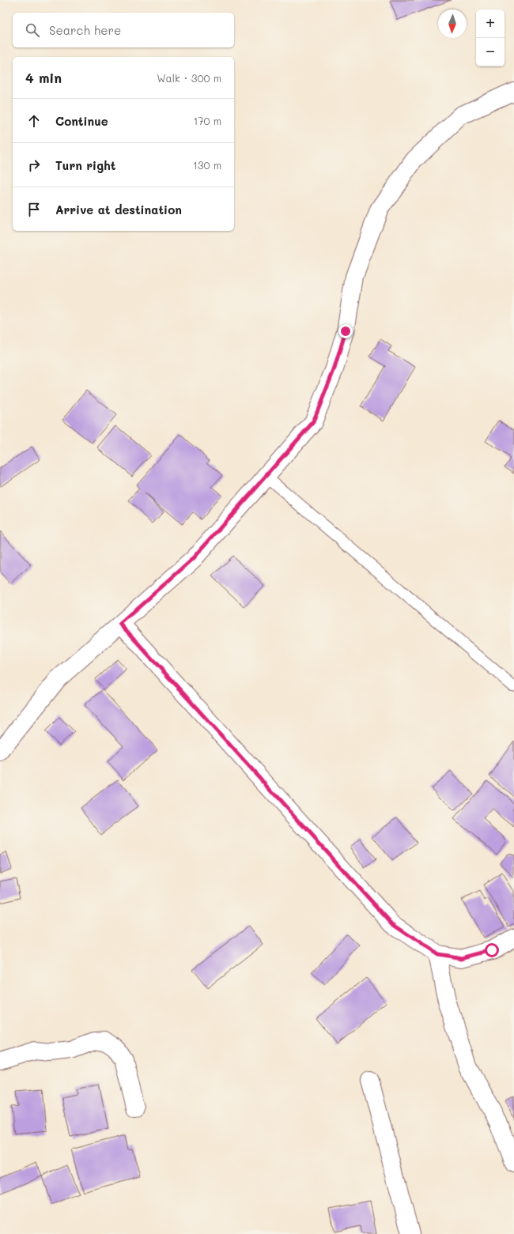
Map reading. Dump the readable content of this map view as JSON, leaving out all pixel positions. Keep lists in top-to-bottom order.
{
  "north": "bottom",
  "page": {
    "map_buttons": ["+", "−"],
    "search": "Search here",
    "heading": ["4 min", "Walk · 300 m"],
    "list": [
      ["Continue", "170 m"],
      ["Turn right", "130 m"],
      "Arrive at destination"
    ]
  }
}
